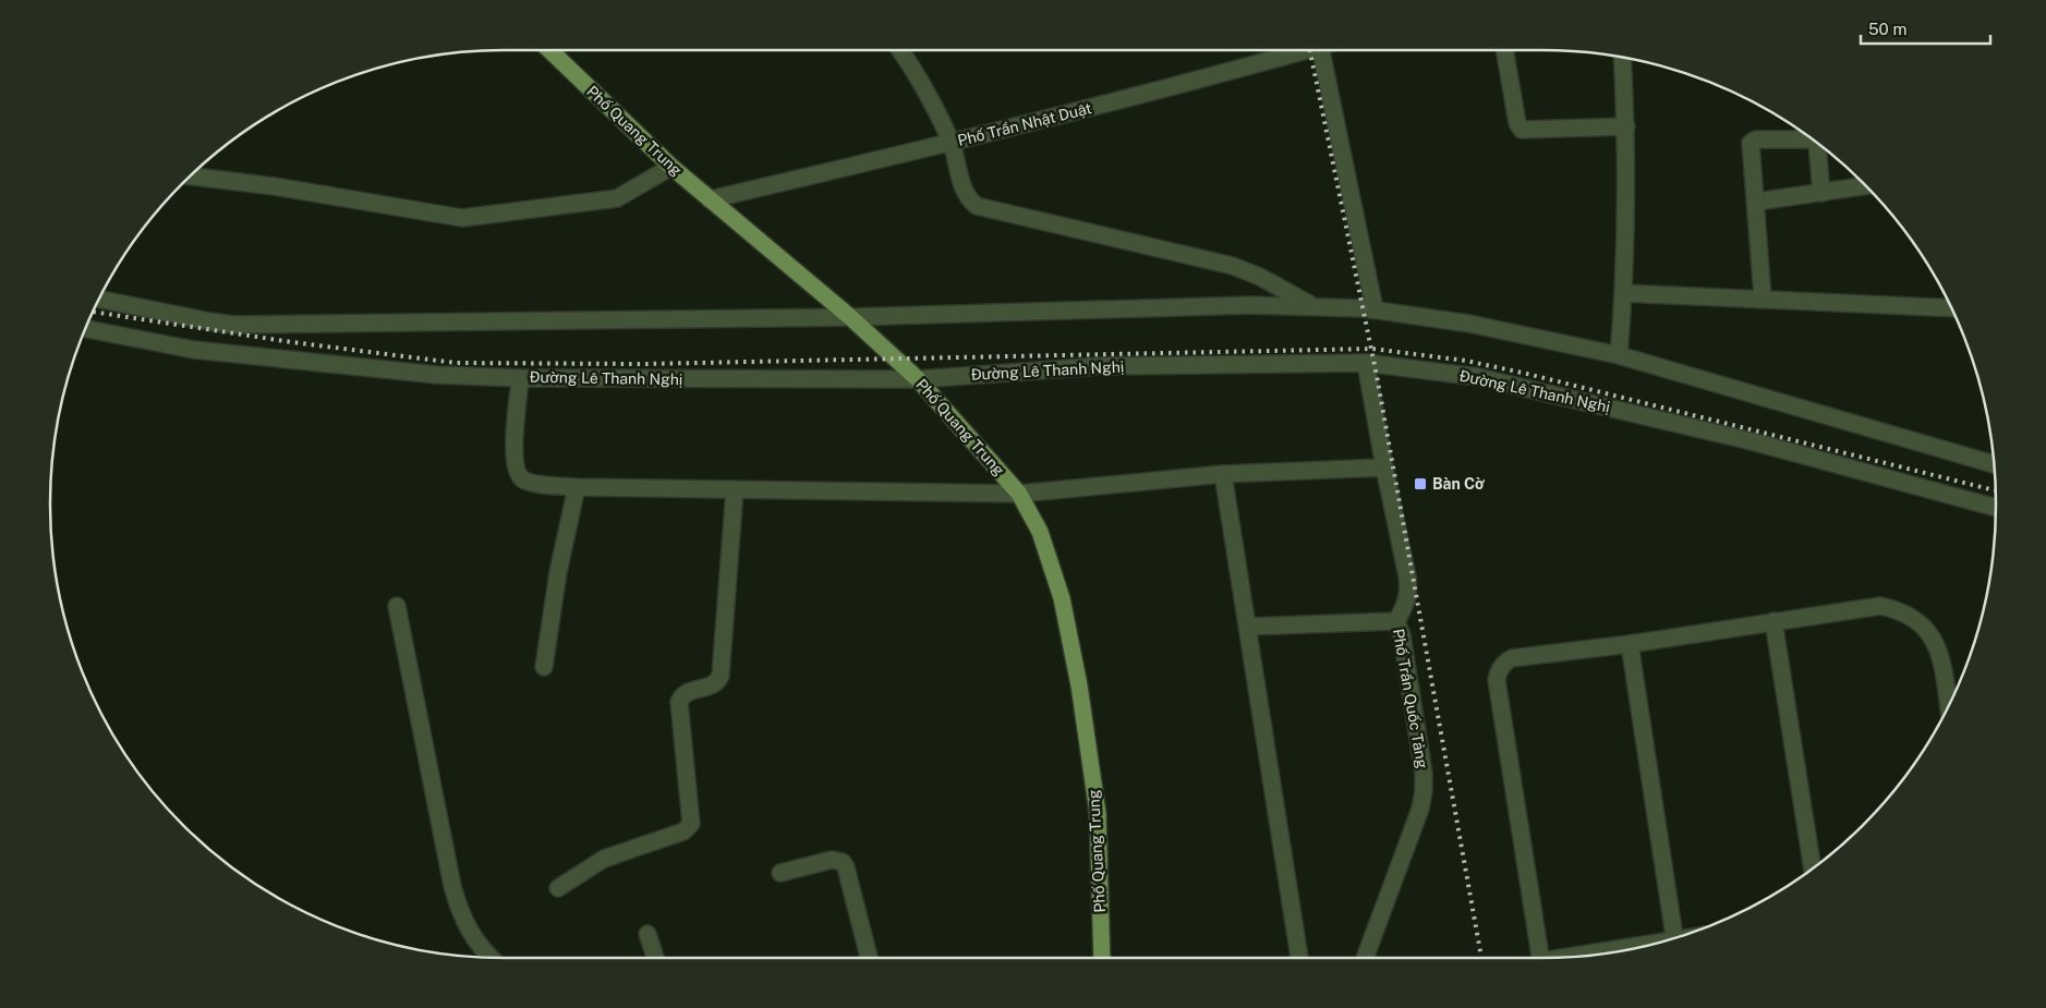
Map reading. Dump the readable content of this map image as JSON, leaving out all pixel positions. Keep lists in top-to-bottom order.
{
  "streets": {
    "main road": ["Phố Quang Trung"],
    "street": ["Phố Trần Nhật Duật", "Đường Lê Thanh Nghị", "Phố Trần Quốc Tảng"]
  },
  "crossings": [
    ["Phố Trần Nhật Duật", "Phố Quang Trung"],
    ["Phố Quang Trung", "Đường Lê Thanh Nghị"],
    ["Đường Lê Thanh Nghị", "Phố Trần Quốc Tảng"]
  ],
  "places": {
    "transit": ["Bàn Cờ"]
  },
  "scale_bar": "50 m"
}
